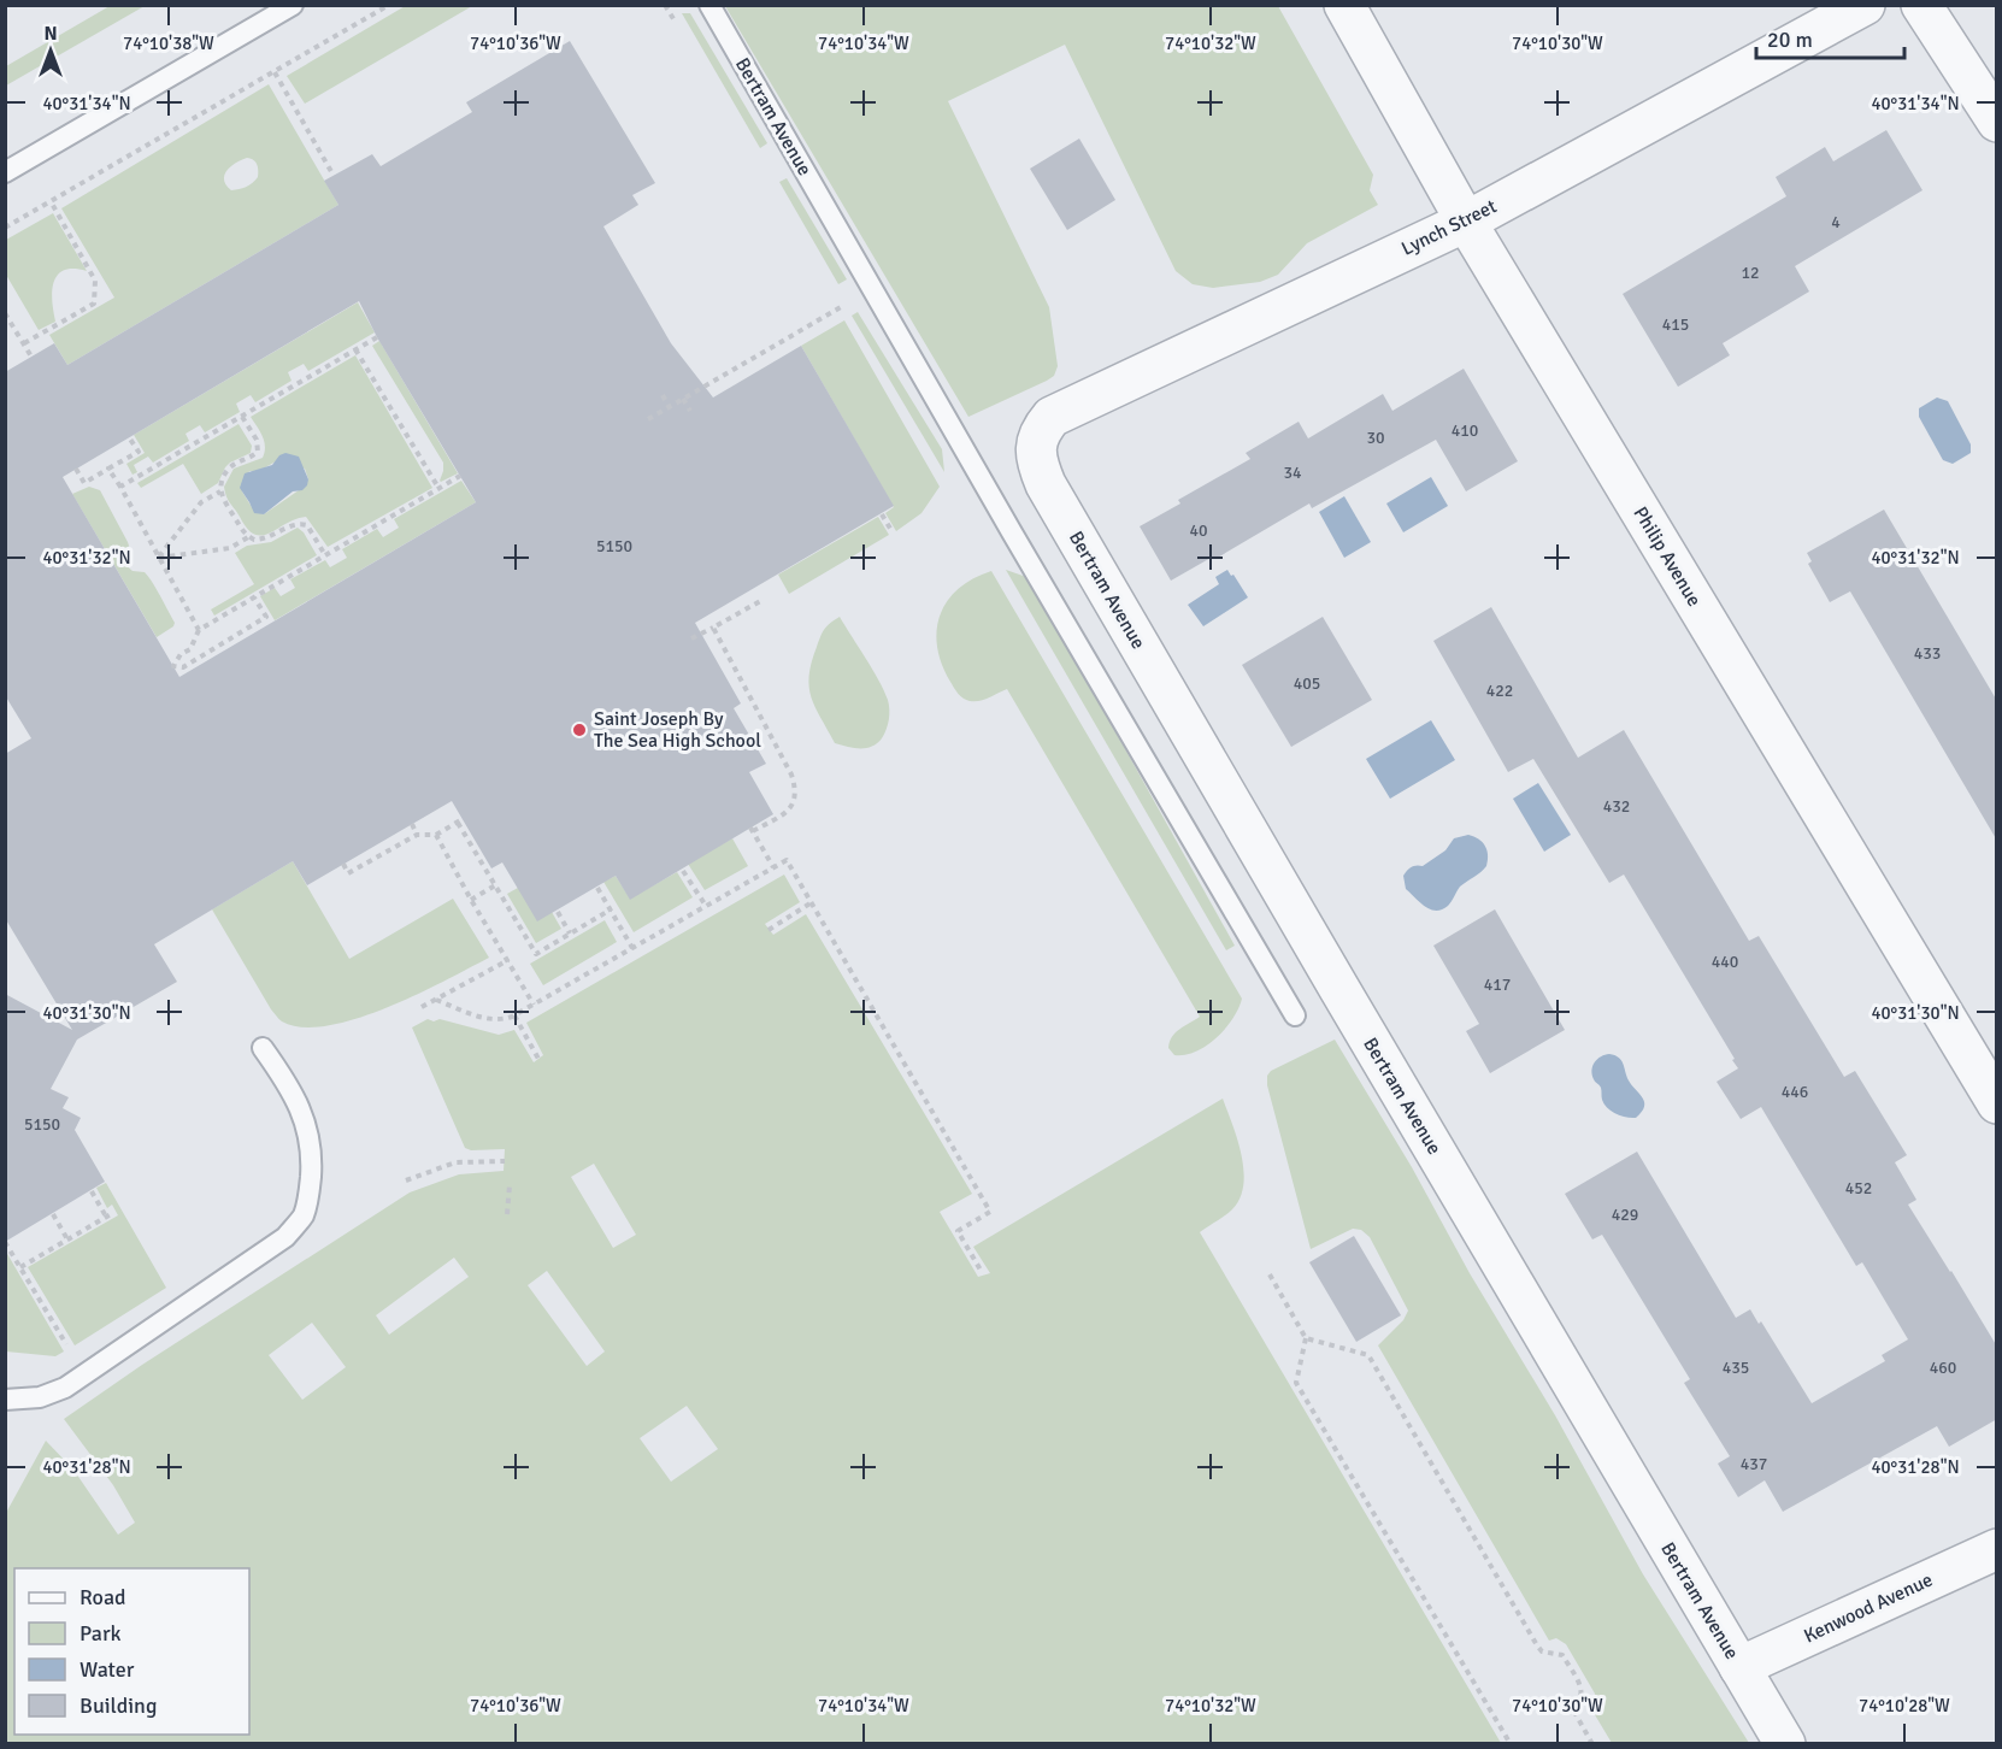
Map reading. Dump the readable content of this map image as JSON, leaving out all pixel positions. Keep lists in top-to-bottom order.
{
  "streets": {
    "street": [
      "Bertram Avenue",
      "Lynch Street",
      "Philip Avenue",
      "Kenwood Avenue"
    ]
  },
  "crossings": [
    ["Bertram Avenue", "Lynch Street"],
    ["Bertram Avenue", "Kenwood Avenue"],
    ["Lynch Street", "Philip Avenue"]
  ],
  "places": ["Saint Joseph By The Sea High School"],
  "house_numbers": [
    "4",
    "12",
    "415",
    "410",
    "30",
    "34",
    "40",
    "5150",
    "433",
    "405",
    "422",
    "432",
    "440",
    "417",
    "446",
    "5150",
    "452",
    "429",
    "435",
    "460",
    "437"
  ],
  "legend": [
    "Road",
    "Park",
    "Water",
    "Building"
  ],
  "scale_bar": "20 m",
  "north": "top",
  "coordinates": [
    "74°10'38\"W",
    "74°10'36\"W",
    "74°10'34\"W",
    "74°10'32\"W",
    "74°10'30\"W",
    "40°31'34\"N",
    "40°31'32\"N",
    "40°31'30\"N",
    "40°31'28\"N",
    "74°10'28\"W"
  ]
}
